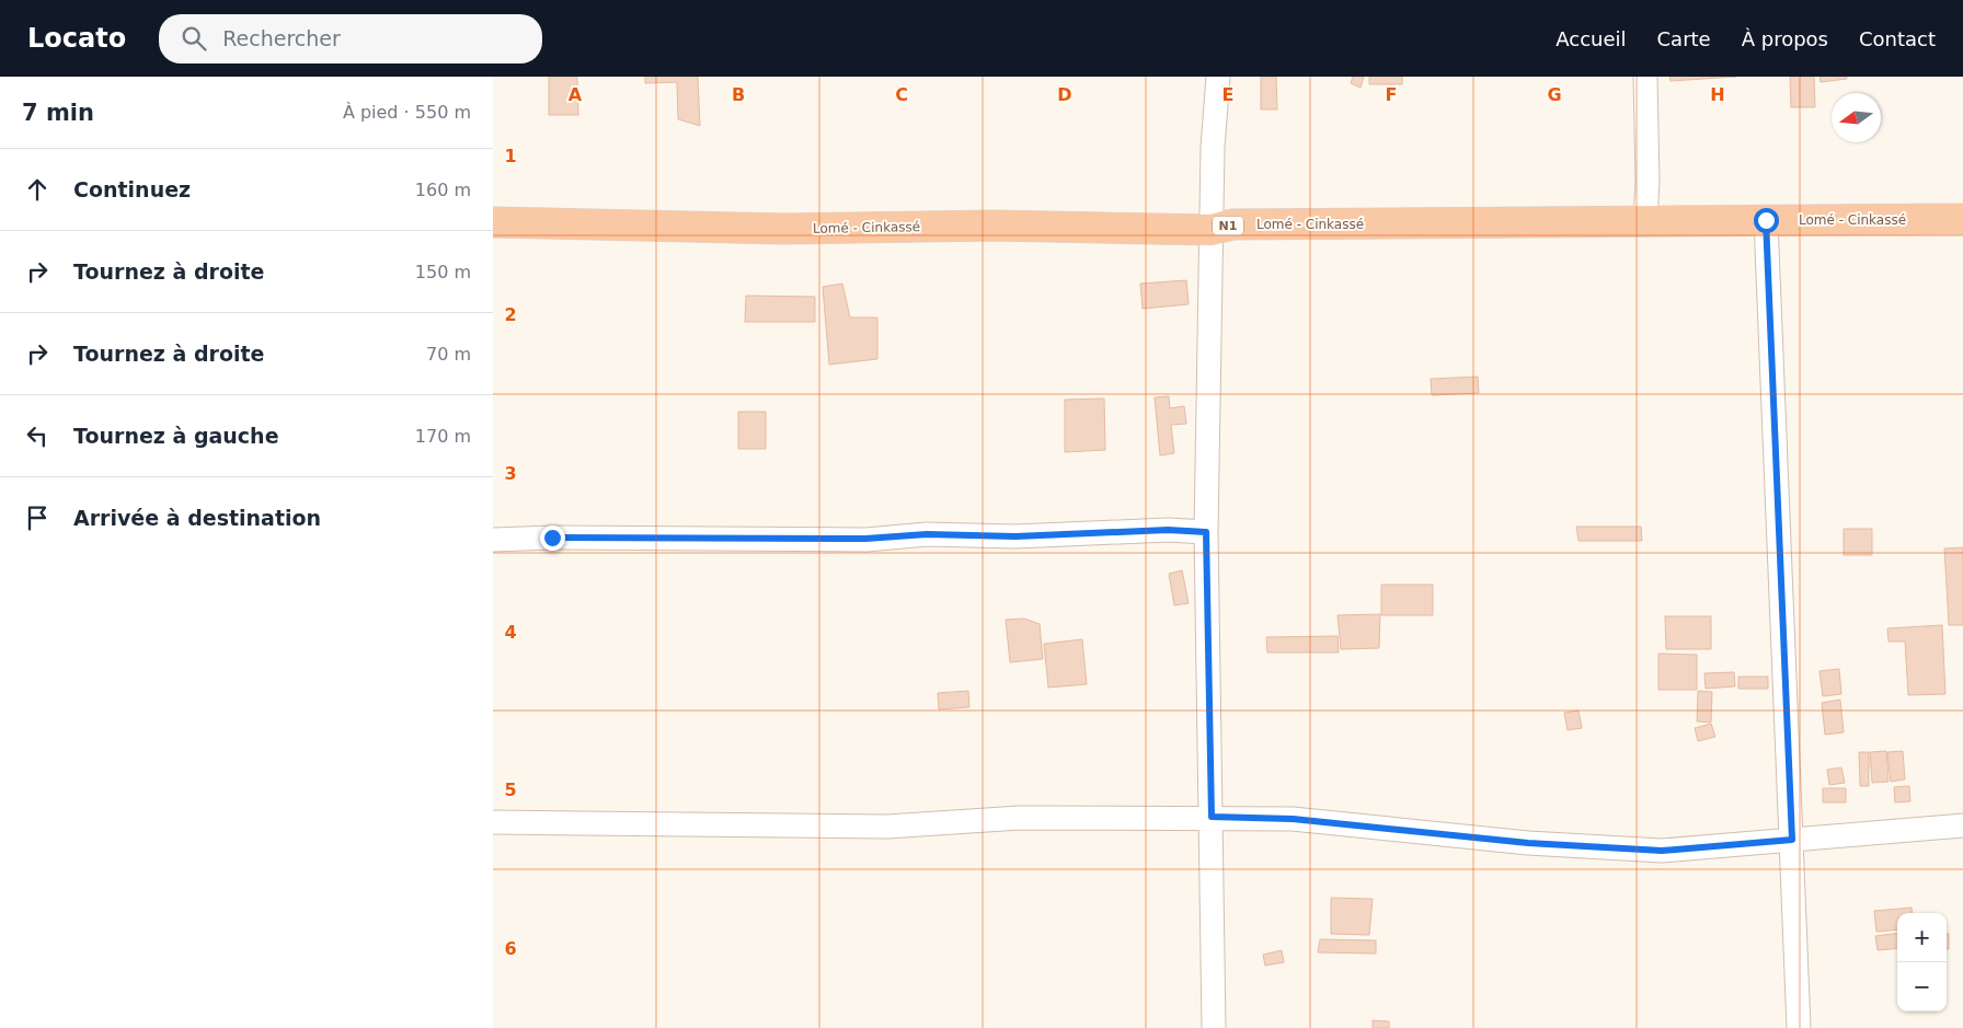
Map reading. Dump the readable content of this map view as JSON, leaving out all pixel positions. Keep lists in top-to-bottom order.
{
  "streets": {
    "highway": ["Lomé - Cinkassé", "N1"]
  },
  "north": "left",
  "page": {
    "header": "Locato",
    "search": "Rechercher",
    "nav": [
      "Accueil",
      "Carte",
      "À propos",
      "Contact"
    ],
    "heading": ["7 min", "À pied · 550 m"],
    "list": [
      ["Continuez", "160 m"],
      ["Tournez à droite", "150 m"],
      ["Tournez à droite", "70 m"],
      ["Tournez à gauche", "170 m"],
      "Arrivée à destination"
    ],
    "map_buttons": ["+", "−"]
  },
  "grid": {
    "columns": [
      "A",
      "B",
      "C",
      "D",
      "E",
      "F",
      "G",
      "H"
    ],
    "rows": [
      "1",
      "2",
      "3",
      "4",
      "5",
      "6"
    ]
  }
}
